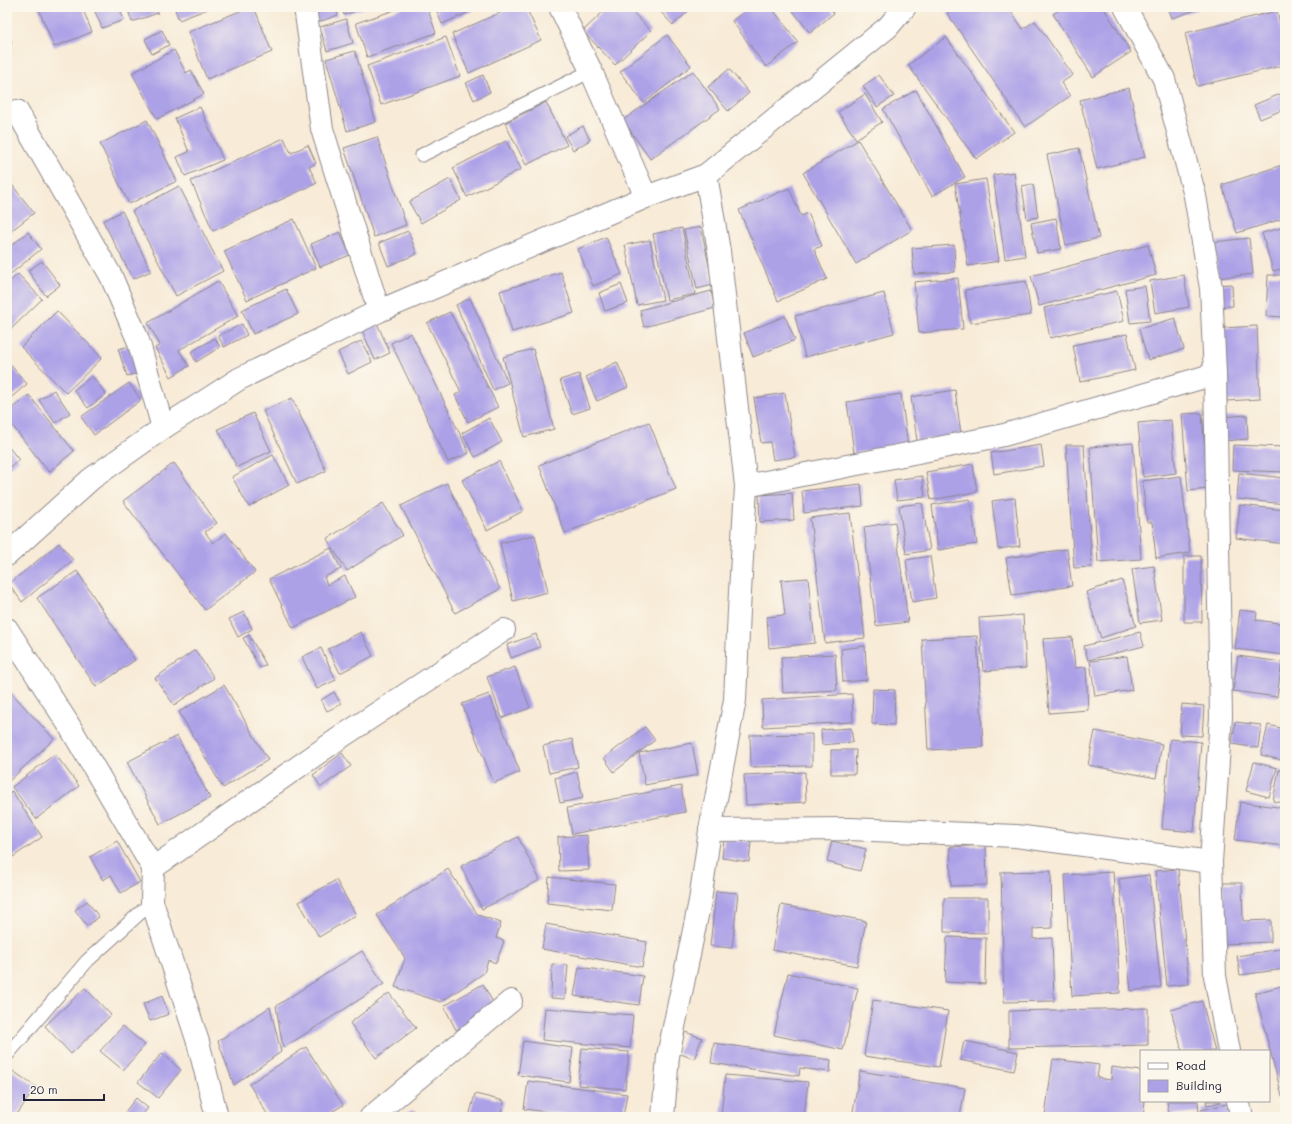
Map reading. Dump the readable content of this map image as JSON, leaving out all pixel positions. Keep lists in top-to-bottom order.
{
  "legend": ["Road", "Building"],
  "scale_bar": "20 m"
}
